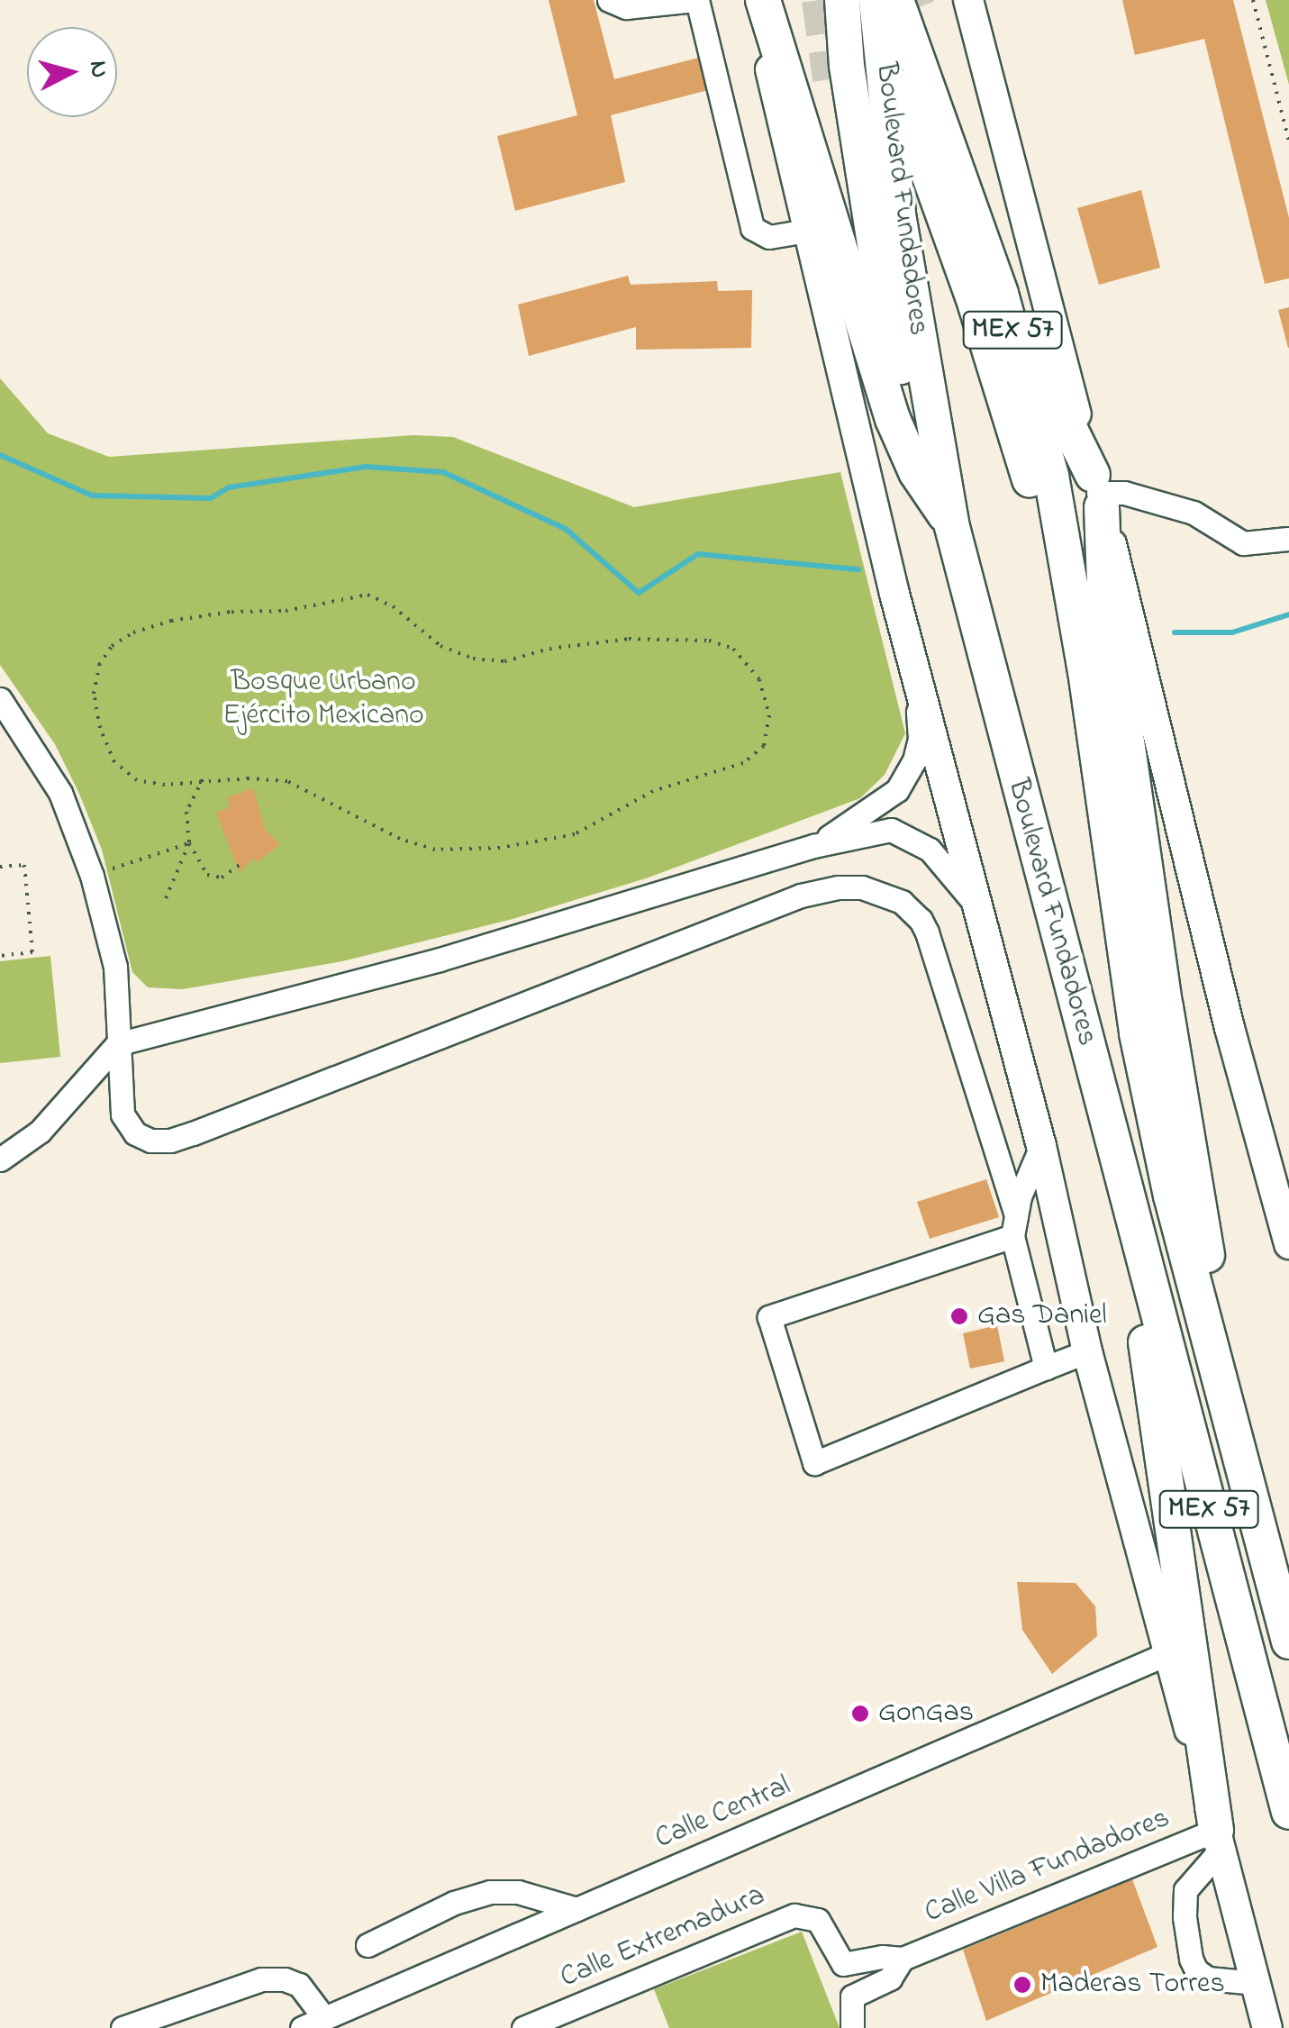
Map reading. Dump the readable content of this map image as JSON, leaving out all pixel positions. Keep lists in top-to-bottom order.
{
  "streets": {
    "highway": ["Boulevard Fundadores", "MEX 57"],
    "street": ["Calle Central", "Calle Villa Fundadores", "Calle Extremadura"]
  },
  "crossings": [
    ["Boulevard Fundadores", "MEX 57"],
    ["Calle Villa Fundadores", "Calle Extremadura"]
  ],
  "parks": ["Bosque Urbano Ejército Mexicano"],
  "places": ["Gas Daniel", "GonGas", "Maderas Torres"],
  "north": "right"
}
